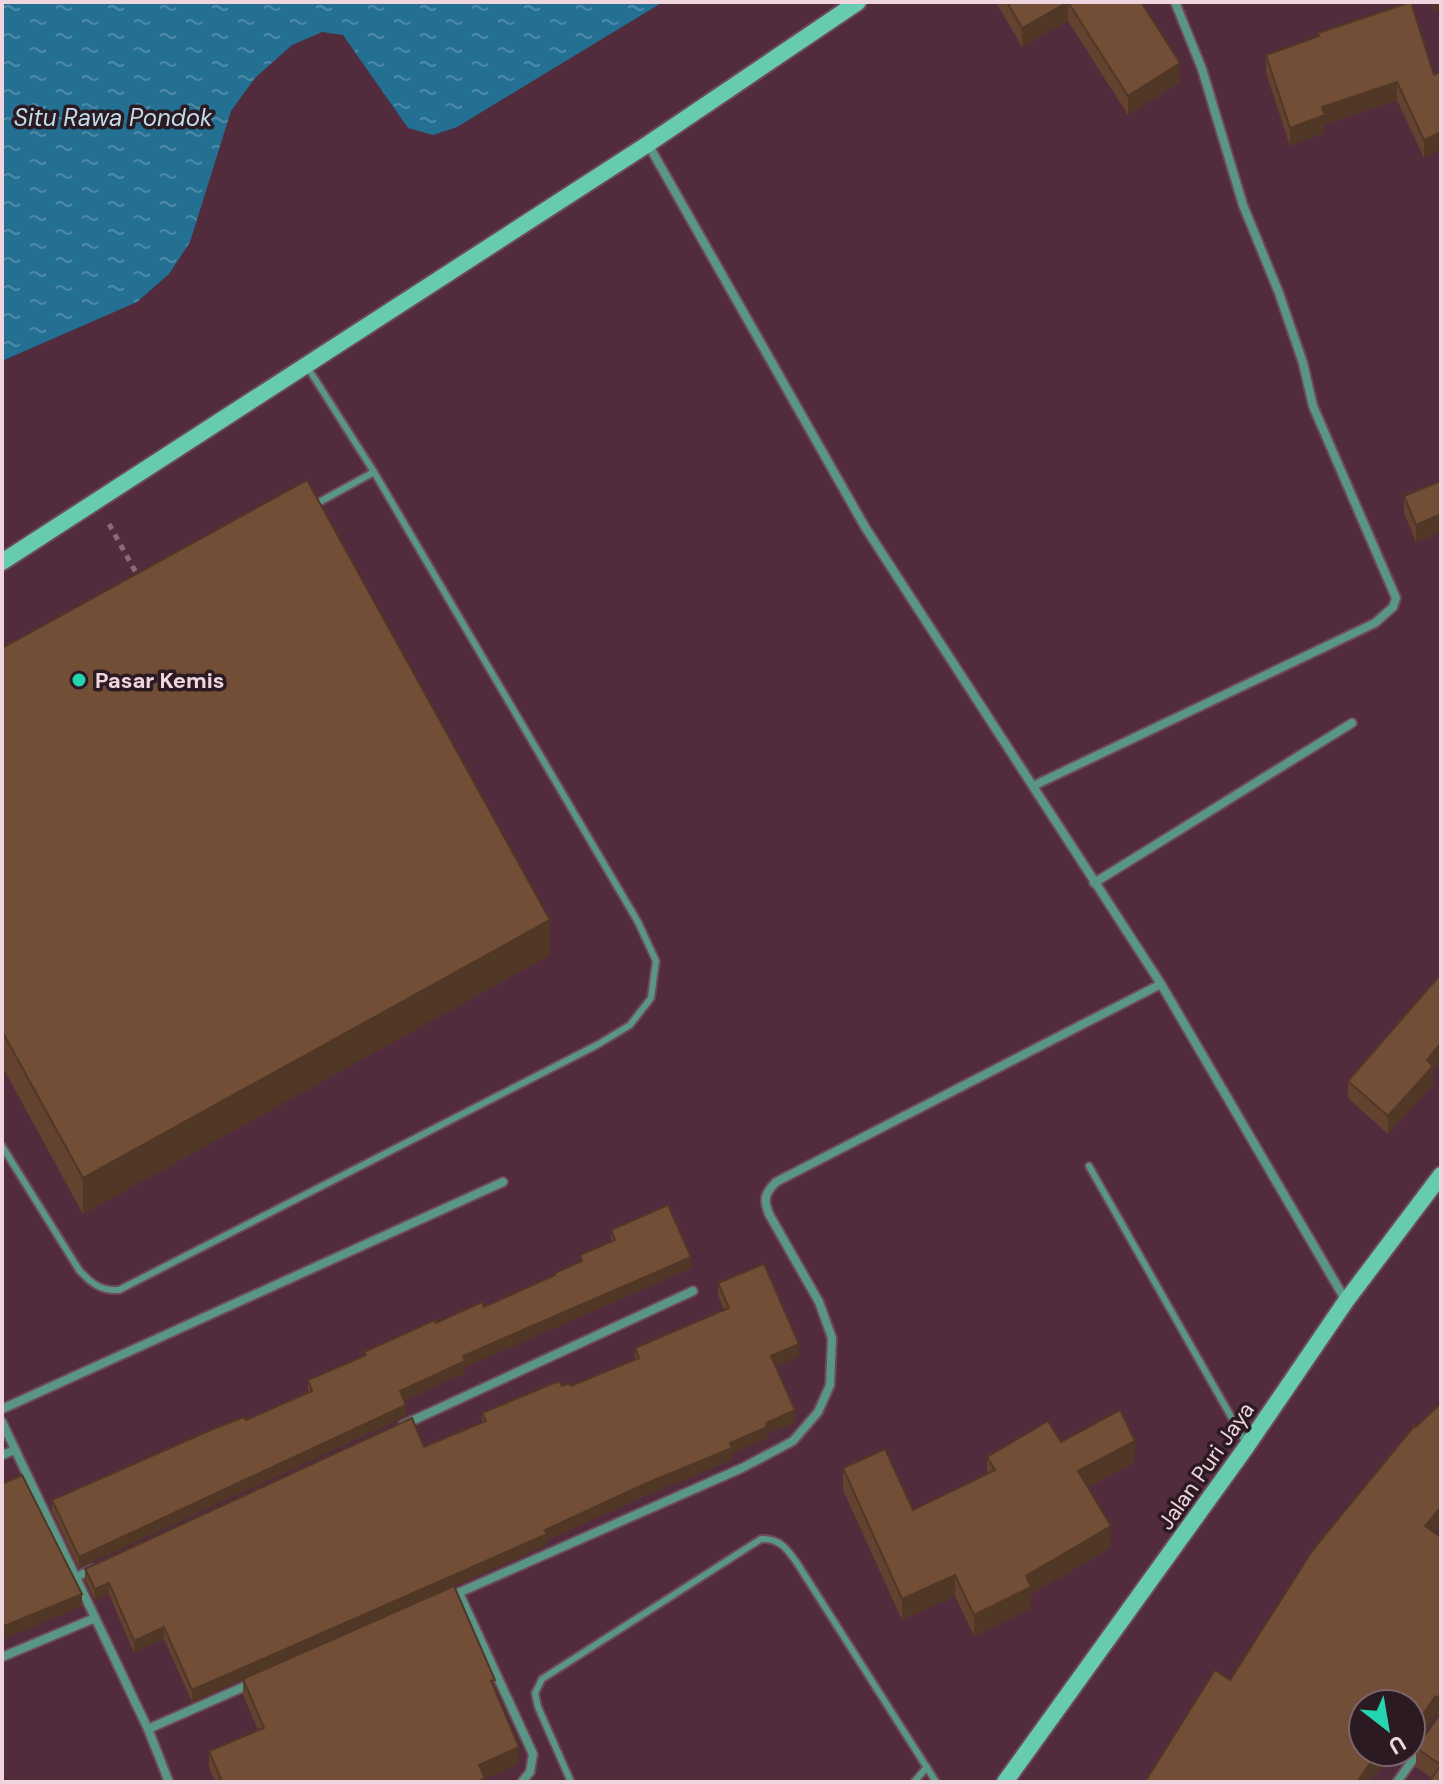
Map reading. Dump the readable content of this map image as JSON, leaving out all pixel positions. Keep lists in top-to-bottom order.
{
  "streets": {
    "street": ["Jalan Puri Jaya"]
  },
  "water": ["Situ Rawa Pondok"],
  "places": ["Pasar Kemis"],
  "north": "bottom right"
}
